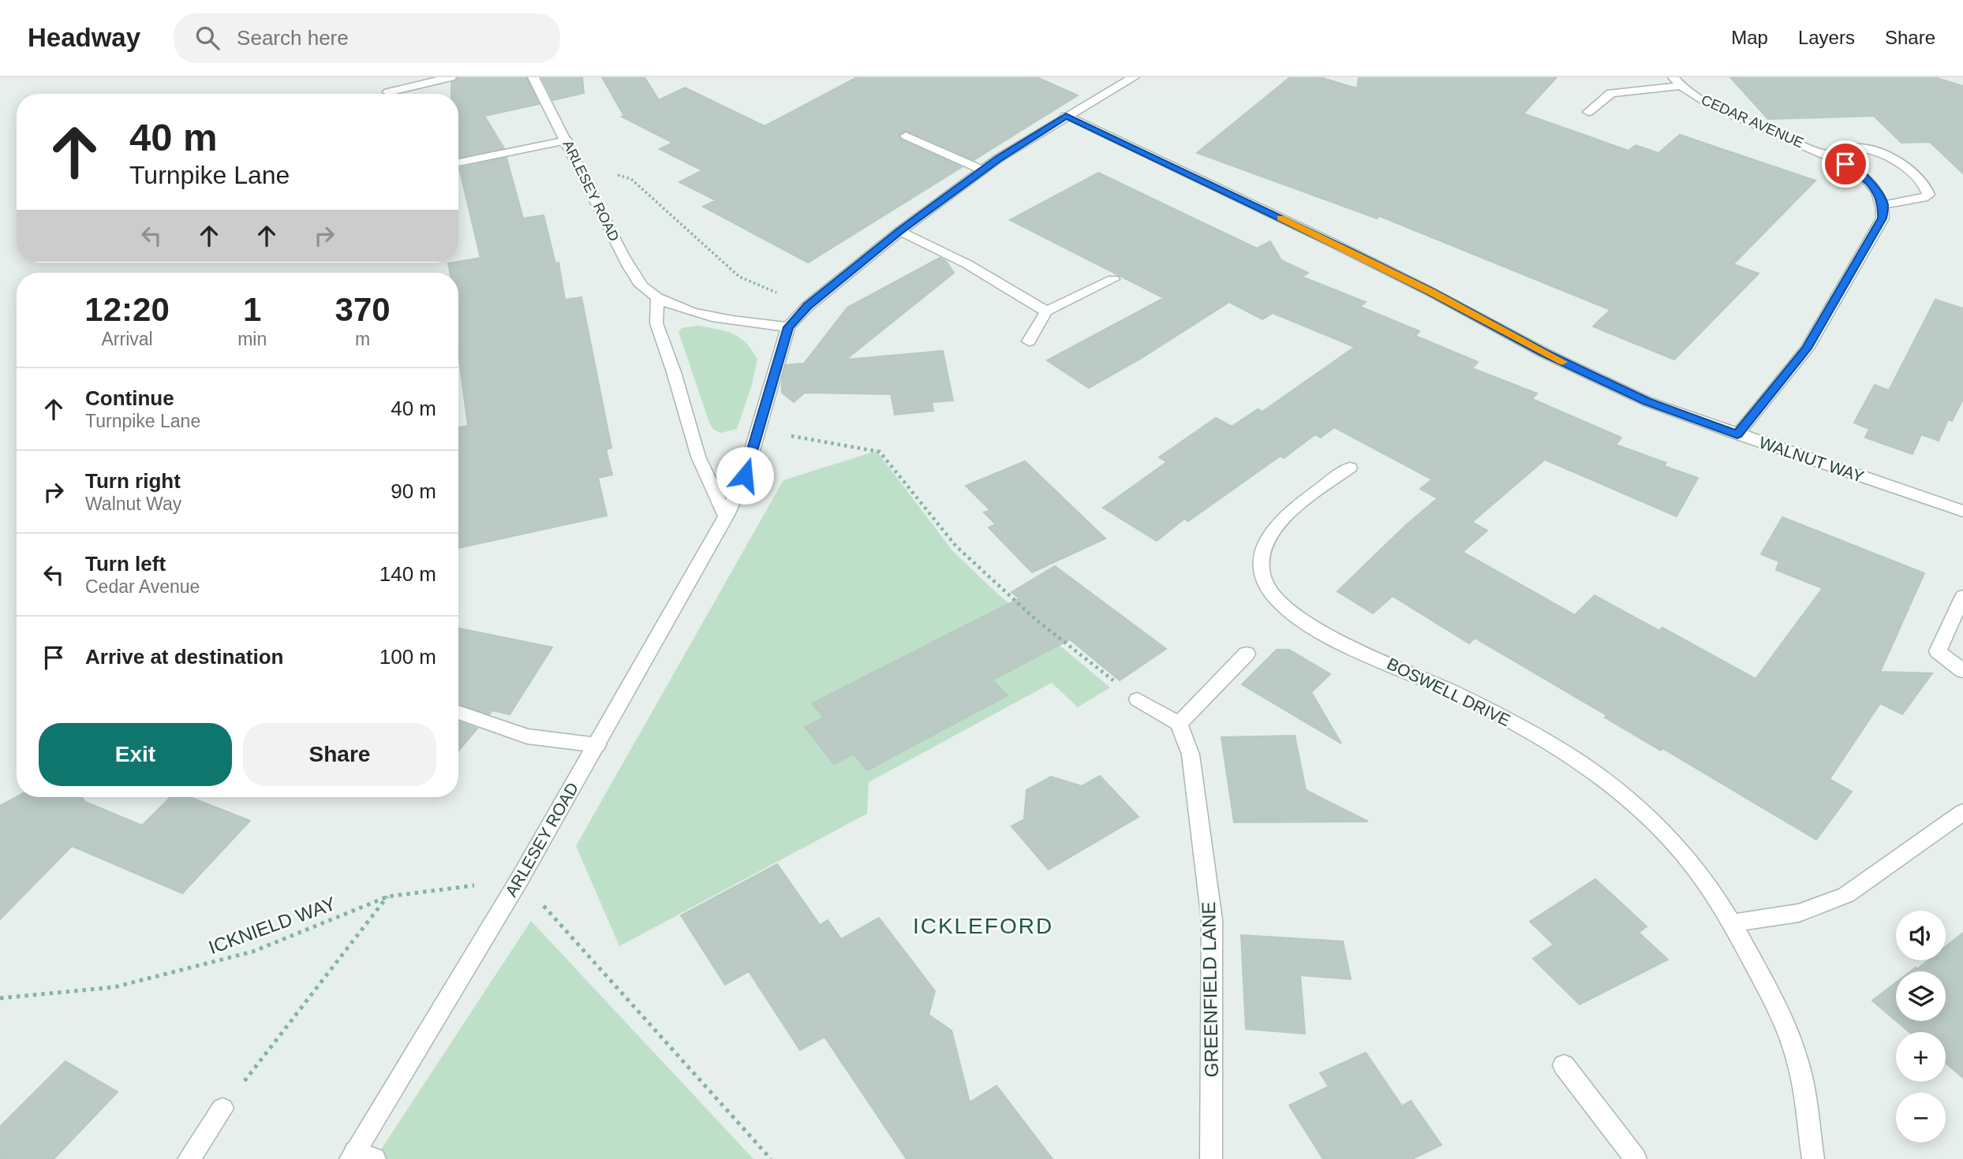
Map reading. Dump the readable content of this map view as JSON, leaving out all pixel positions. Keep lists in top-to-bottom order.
{
  "streets": {
    "street": [
      "CEDAR AVENUE",
      "ARLESEY ROAD",
      "WALNUT WAY",
      "BOSWELL DRIVE",
      "GREENFIELD LANE"
    ],
    "path": ["ICKNIELD WAY"]
  },
  "crossings": [
    ["ARLESEY ROAD", "ICKNIELD WAY"]
  ],
  "districts": ["ICKLEFORD"],
  "page": {
    "header": "Headway",
    "search": "Search here",
    "nav": ["Map", "Layers", "Share"],
    "turn": ["40 m", "Turnpike Lane"],
    "eta": [
      "12:20",
      "Arrival",
      "1",
      "min",
      "370",
      "m"
    ],
    "list": [
      {
        "name": "Continue",
        "note": "Turnpike Lane",
        "value": "40 m"
      },
      {
        "name": "Turn right",
        "note": "Walnut Way",
        "value": "90 m"
      },
      {
        "name": "Turn left",
        "note": "Cedar Avenue",
        "value": "140 m"
      },
      {
        "name": "Arrive at destination",
        "value": "100 m"
      }
    ],
    "buttons": ["Exit", "Share"],
    "map_buttons": ["+", "−"]
  }
}
